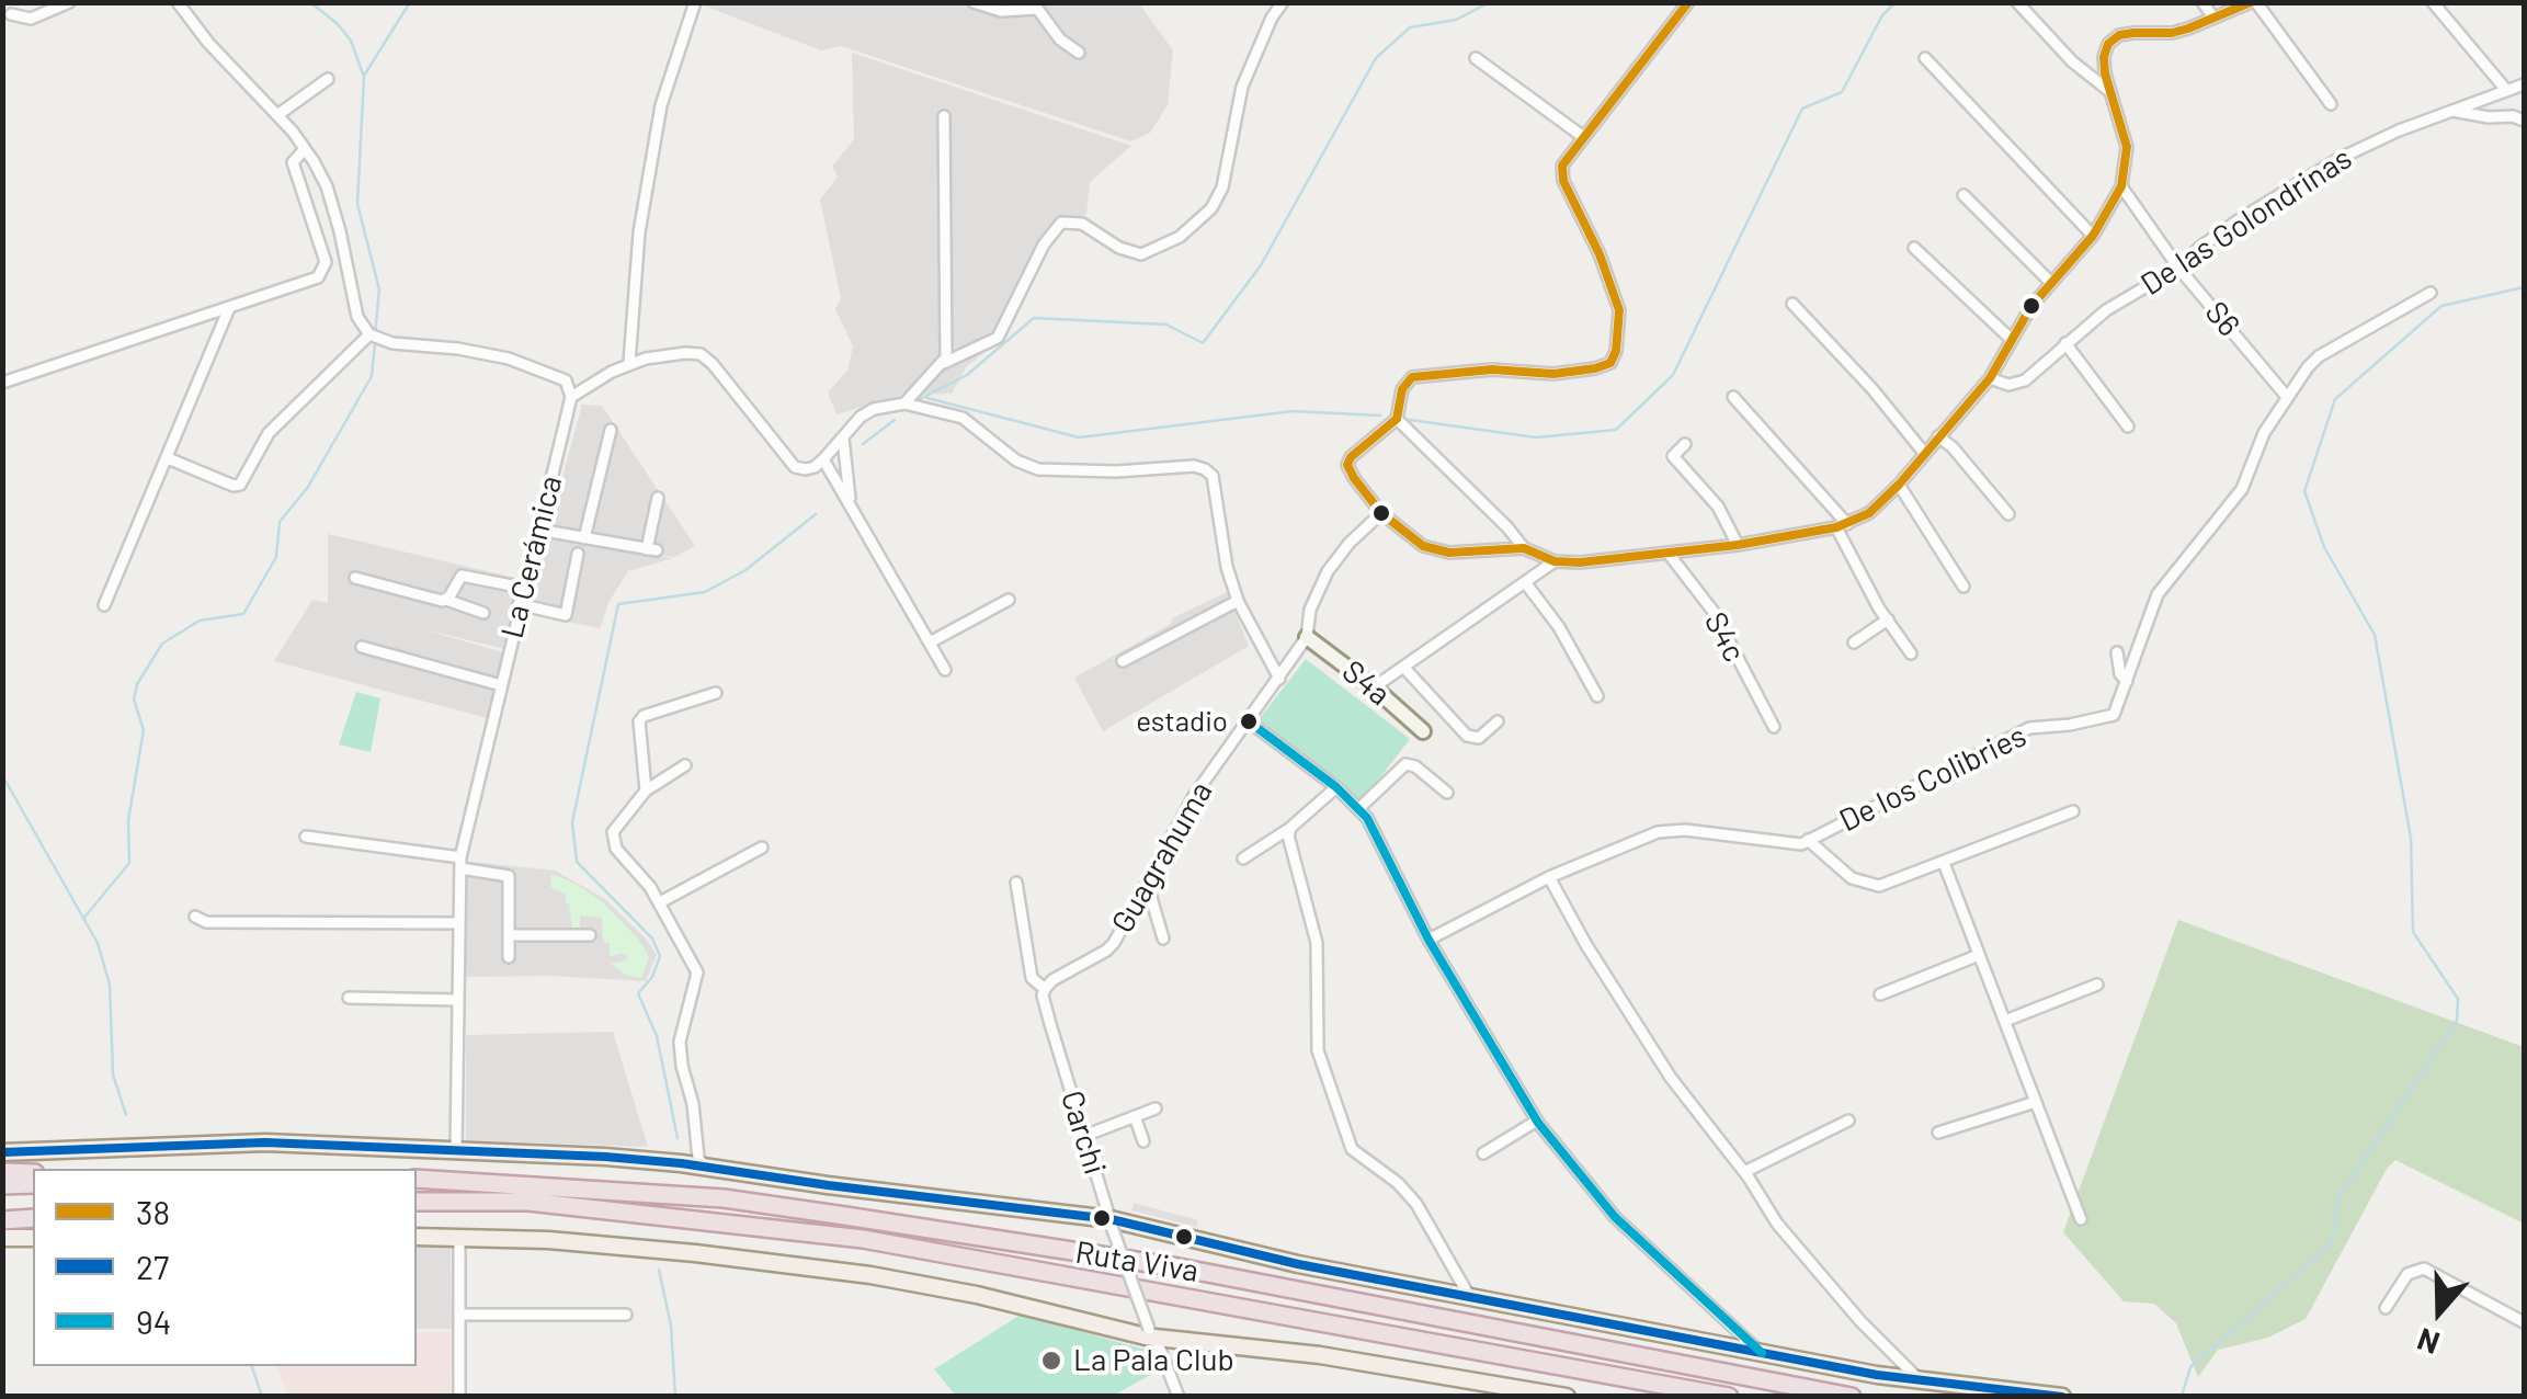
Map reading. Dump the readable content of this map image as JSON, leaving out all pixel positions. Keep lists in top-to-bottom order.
{
  "streets": {
    "highway": ["Ruta Viva"],
    "street": [
      "De las Golondrinas",
      "S6",
      "La Cerámica",
      "S4c",
      "S4a",
      "De los Colibries",
      "Guagrahuma",
      "Carchi"
    ]
  },
  "crossings": [
    ["De las Golondrinas", "S6"],
    ["S6", "De los Colibries"],
    ["La Cerámica", "Ruta Viva"],
    ["S4a", "Guagrahuma"],
    ["Guagrahuma", "Carchi"],
    ["Carchi", "Ruta Viva"]
  ],
  "places": ["estadio", "La Pala Club"],
  "lines": ["transit line 38", "transit line 94", "transit line 27"],
  "legend": ["38", "27", "94"],
  "north": "bottom"
}
